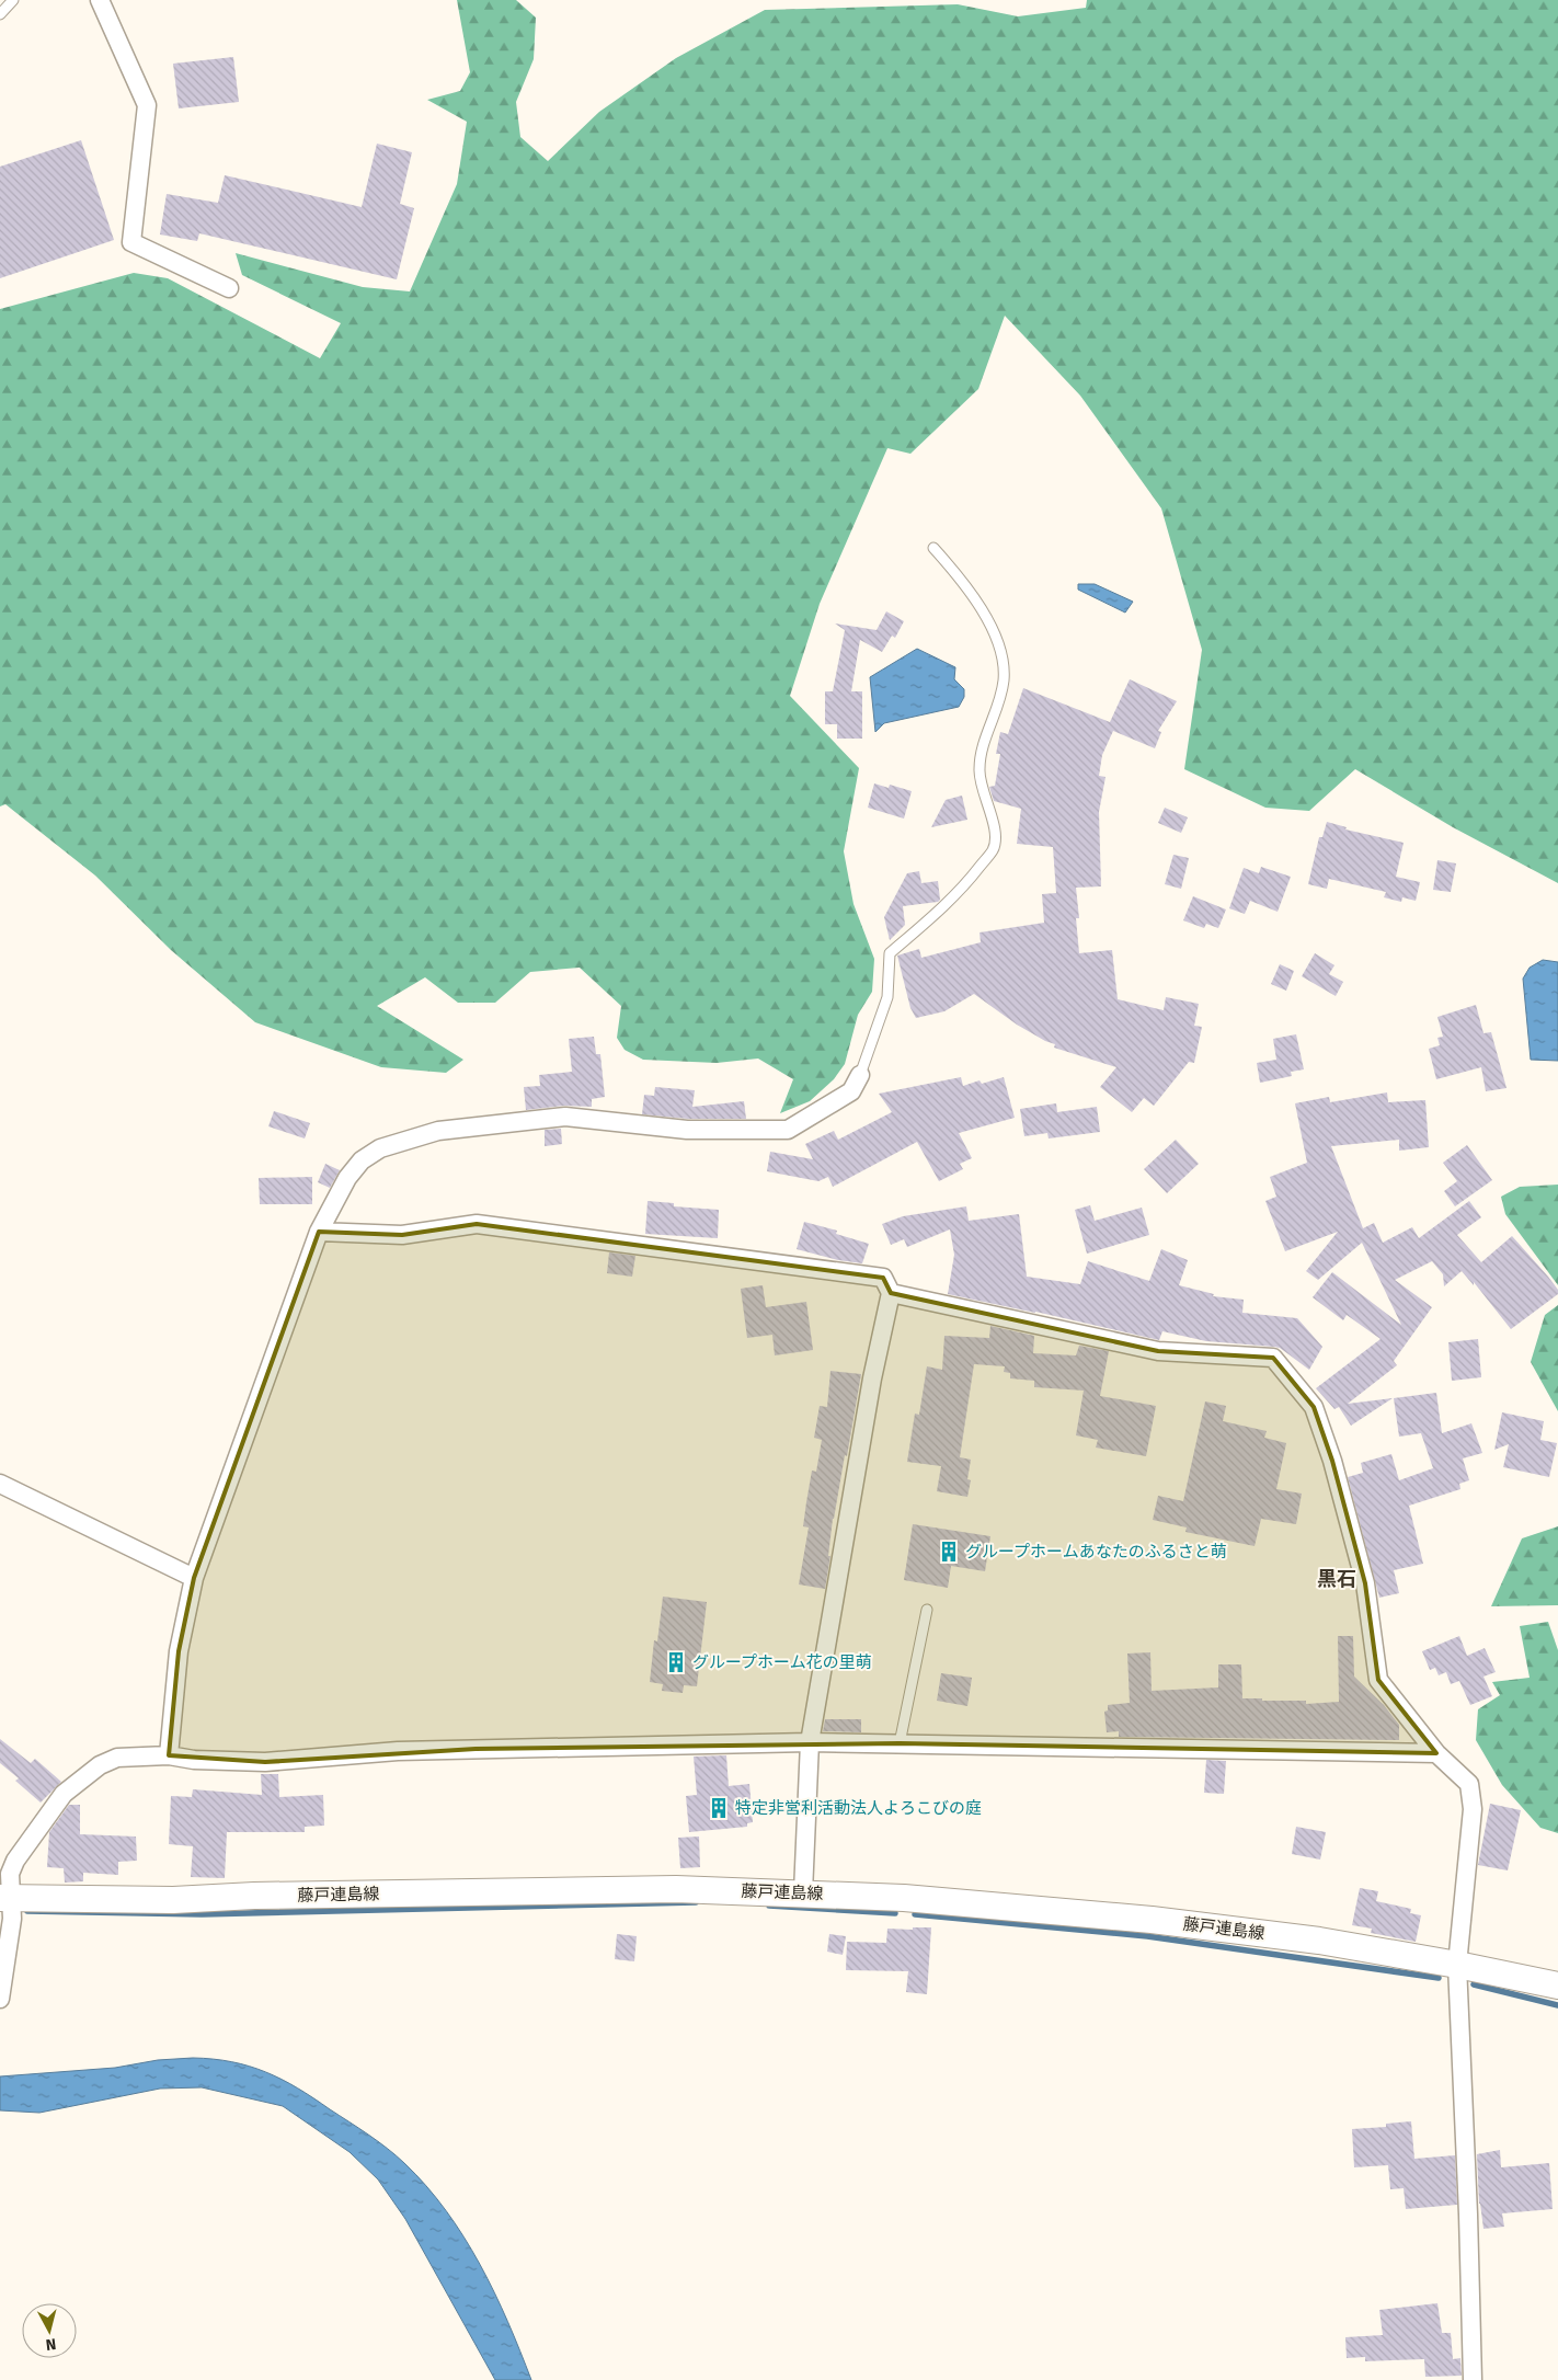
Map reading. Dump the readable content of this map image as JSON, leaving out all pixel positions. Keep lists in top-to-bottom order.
{
  "streets": {
    "main road": ["藤戸連島線"]
  },
  "districts": ["黒石"],
  "places": {
    "building": ["グループホームあなたのふるさと萌", "グループホーム花の里萌", "特定非営利活動法人よろこびの庭"]
  },
  "north": "bottom"
}
